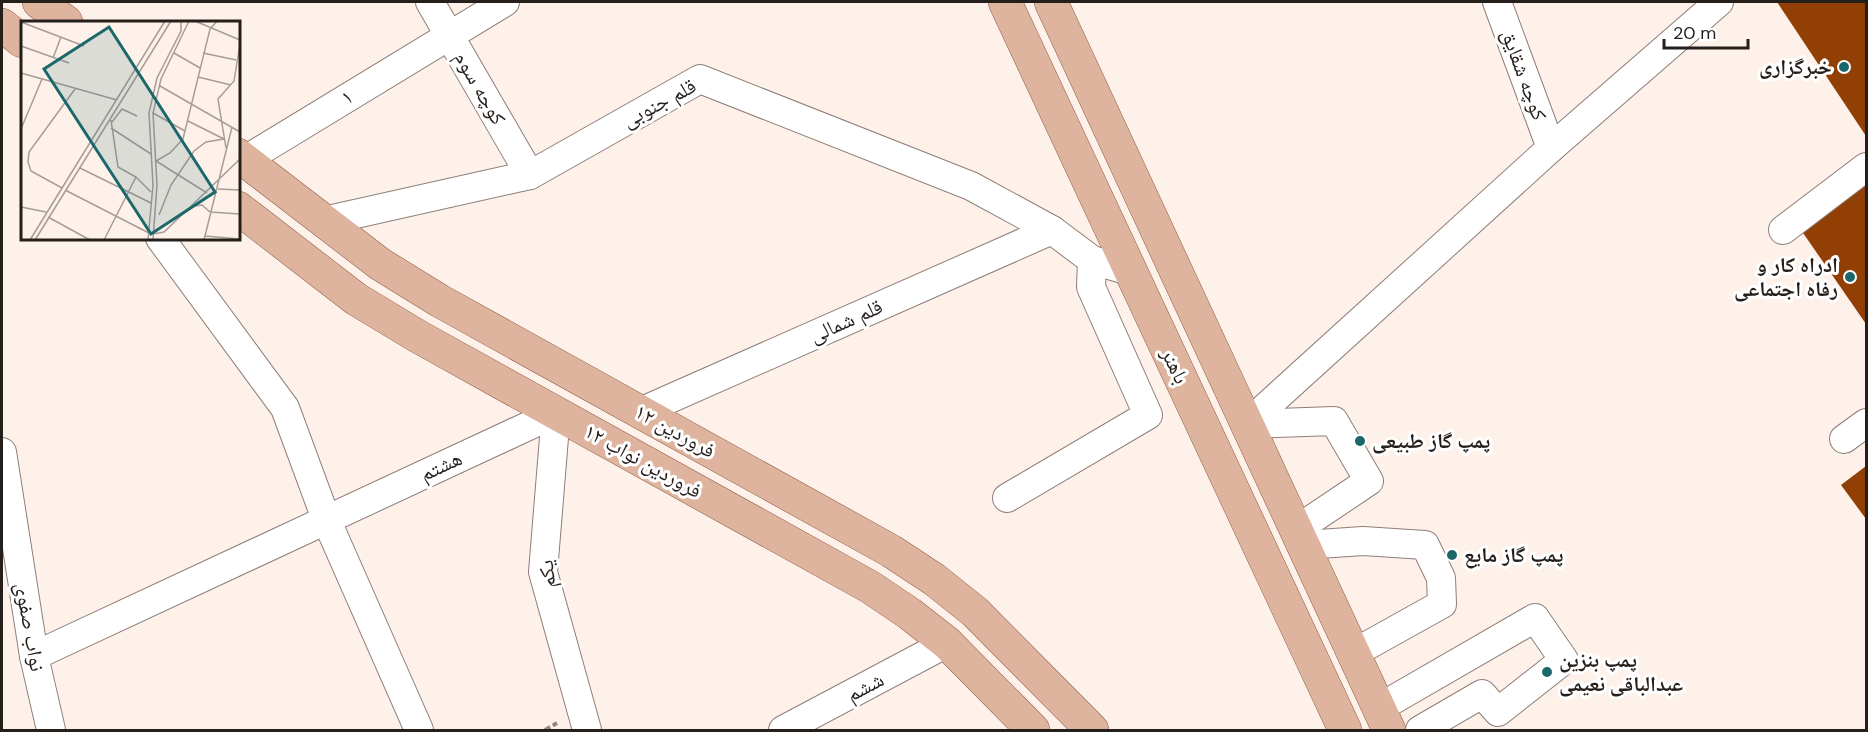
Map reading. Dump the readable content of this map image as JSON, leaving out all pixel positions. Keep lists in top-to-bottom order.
{
  "streets": {
    "main road": ["باهنر", "۱۲ فروردین", "۱۲ فروردین نواب"],
    "street": [
      "کوچه شقایق",
      "کوچه سوم",
      "۱",
      "قلم جنوبی",
      "قلم شمالی",
      "هشتم",
      "یکم",
      "نواب صفوی",
      "ششم"
    ]
  },
  "crossings": [
    ["کوچه سوم", "۱"],
    ["کوچه سوم", "قلم جنوبی"],
    ["۱", "۱۲ فروردین"],
    ["قلم جنوبی", "قلم شمالی"],
    ["قلم جنوبی", "۱۲ فروردین"],
    ["قلم شمالی", "۱۲ فروردین"],
    ["۱۲ فروردین نواب", "هشتم"],
    ["۱۲ فروردین نواب", "یکم"],
    ["۱۲ فروردین نواب", "ششم"],
    ["هشتم", "یکم"],
    ["هشتم", "نواب صفوی"]
  ],
  "places": [
    "خبرگزاری",
    "ادراه کار و رفاه اجتماعی",
    "پمپ گاز طبیعی",
    "پمپ گاز مایع",
    "پمپ بنزین عبدالباقی نعیمی"
  ],
  "scale_bar": "20 m"
}
